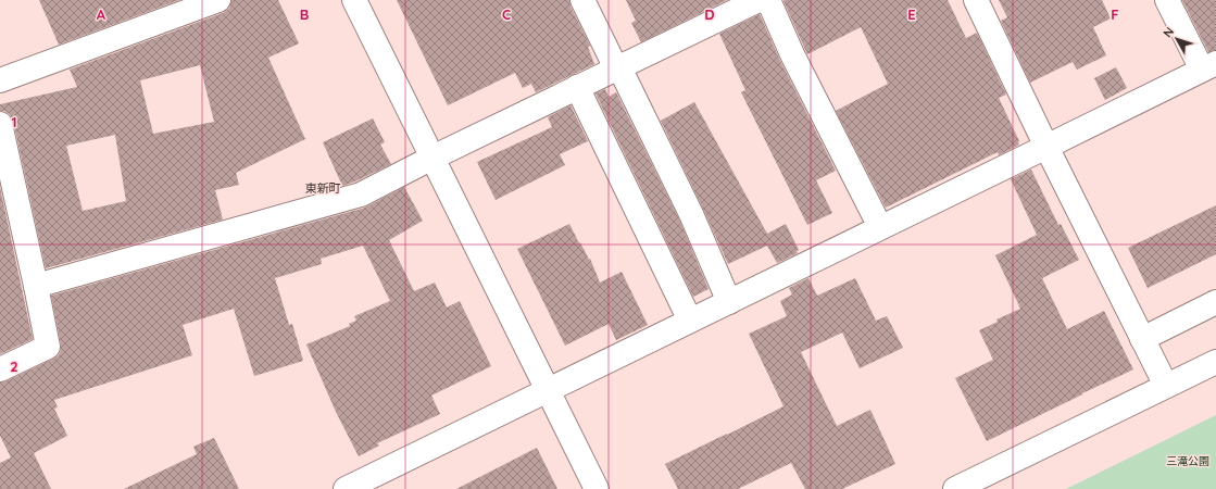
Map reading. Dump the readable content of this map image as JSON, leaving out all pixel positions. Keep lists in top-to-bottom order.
{
  "districts": ["東新町"],
  "parks": ["三滝公園"],
  "north": "top left",
  "grid": {
    "columns": [
      "A",
      "B",
      "C",
      "D",
      "E",
      "F"
    ],
    "rows": ["1", "2"]
  }
}
